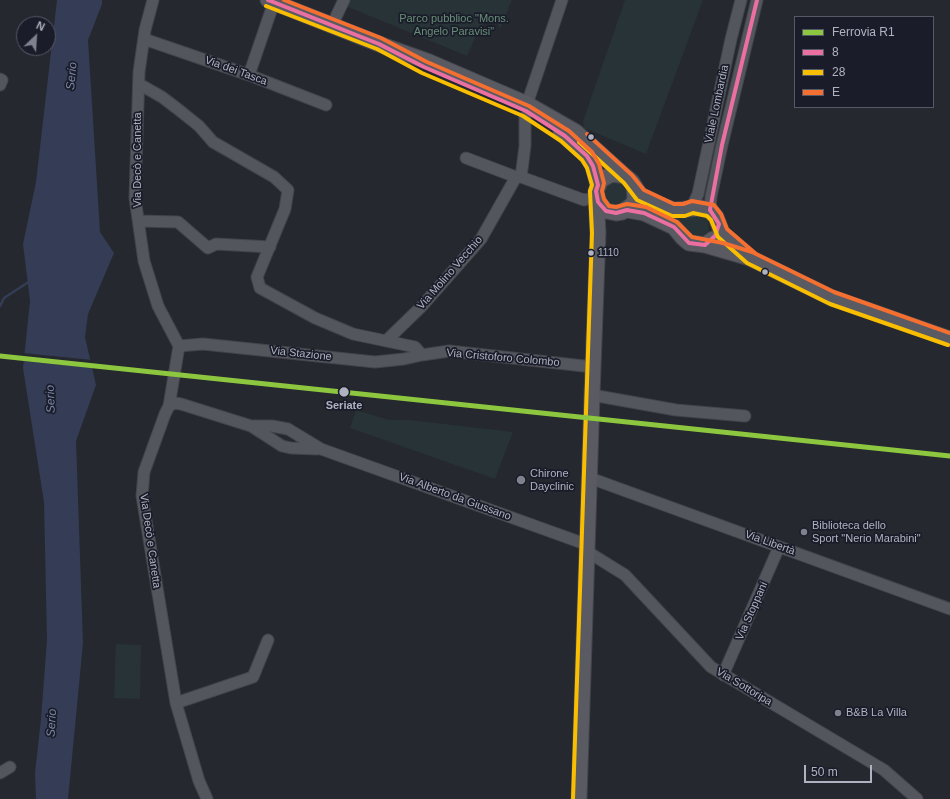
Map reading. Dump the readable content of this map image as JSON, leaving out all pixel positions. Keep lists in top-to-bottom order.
{
  "streets": {
    "street": [
      "Via dei Tasca",
      "Viale Lombardia",
      "Via Decò e Canetta",
      "Via Molino Vecchio",
      "Via Stazione",
      "Via Cristoforo Colombo",
      "Via Alberto da Giussano",
      "Via Libertà",
      "Via Stoppani",
      "Via Sottoripa"
    ]
  },
  "crossings": [
    ["Via dei Tasca", "Via Decò e Canetta"],
    ["Via Decò e Canetta", "Via Stazione"],
    ["Via Stazione", "Via Cristoforo Colombo"],
    ["Via Alberto da Giussano", "Via Sottoripa"],
    ["Via Libertà", "Via Stoppani"],
    ["Via Stoppani", "Via Sottoripa"]
  ],
  "water": ["Serio"],
  "parks": ["Parco pubblioc \"Mons. Angelo Paravisi\""],
  "places": [
    "1110",
    "Seriate",
    "Chirone Dayclinic",
    "Biblioteca dello Sport \"Nerio Marabini\"",
    "B&B La Villa"
  ],
  "lines": [
    "transit line 8",
    "transit line E",
    "transit line 28",
    "rail line R1"
  ],
  "legend": [
    "Ferrovia R1",
    "8",
    "28",
    "E"
  ],
  "scale_bar": "50 m",
  "north": "top right"
}
